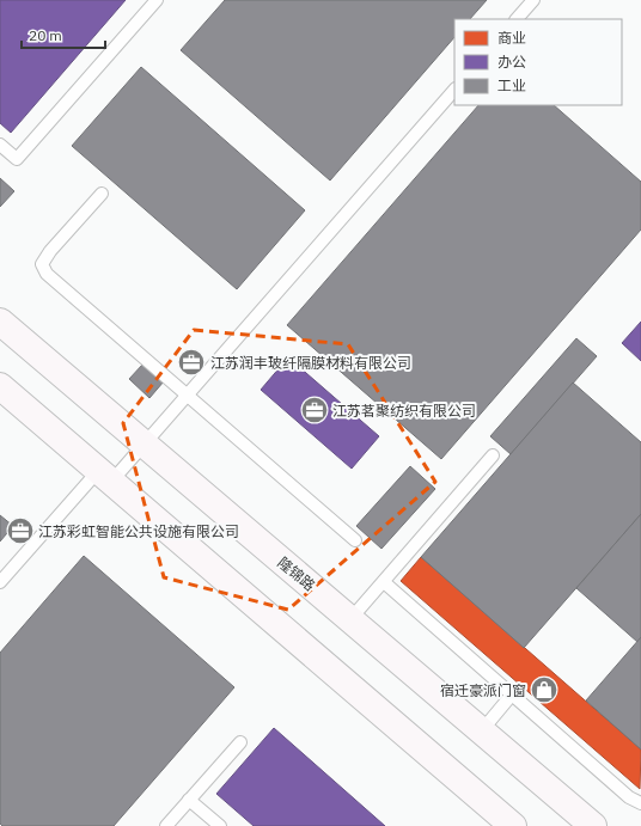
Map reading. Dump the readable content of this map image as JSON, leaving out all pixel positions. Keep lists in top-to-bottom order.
{
  "streets": {
    "main road": ["隆锦路"]
  },
  "places": {
    "office": ["江苏润丰玻纤隔膜材料有限公司", "江苏茗聚纺织有限公司", "江苏彩虹智能公共设施有限公司"],
    "shop": ["宿迁豪派门窗"]
  },
  "legend": ["商业", "办公", "工业"],
  "scale_bar": "20 m"
}
